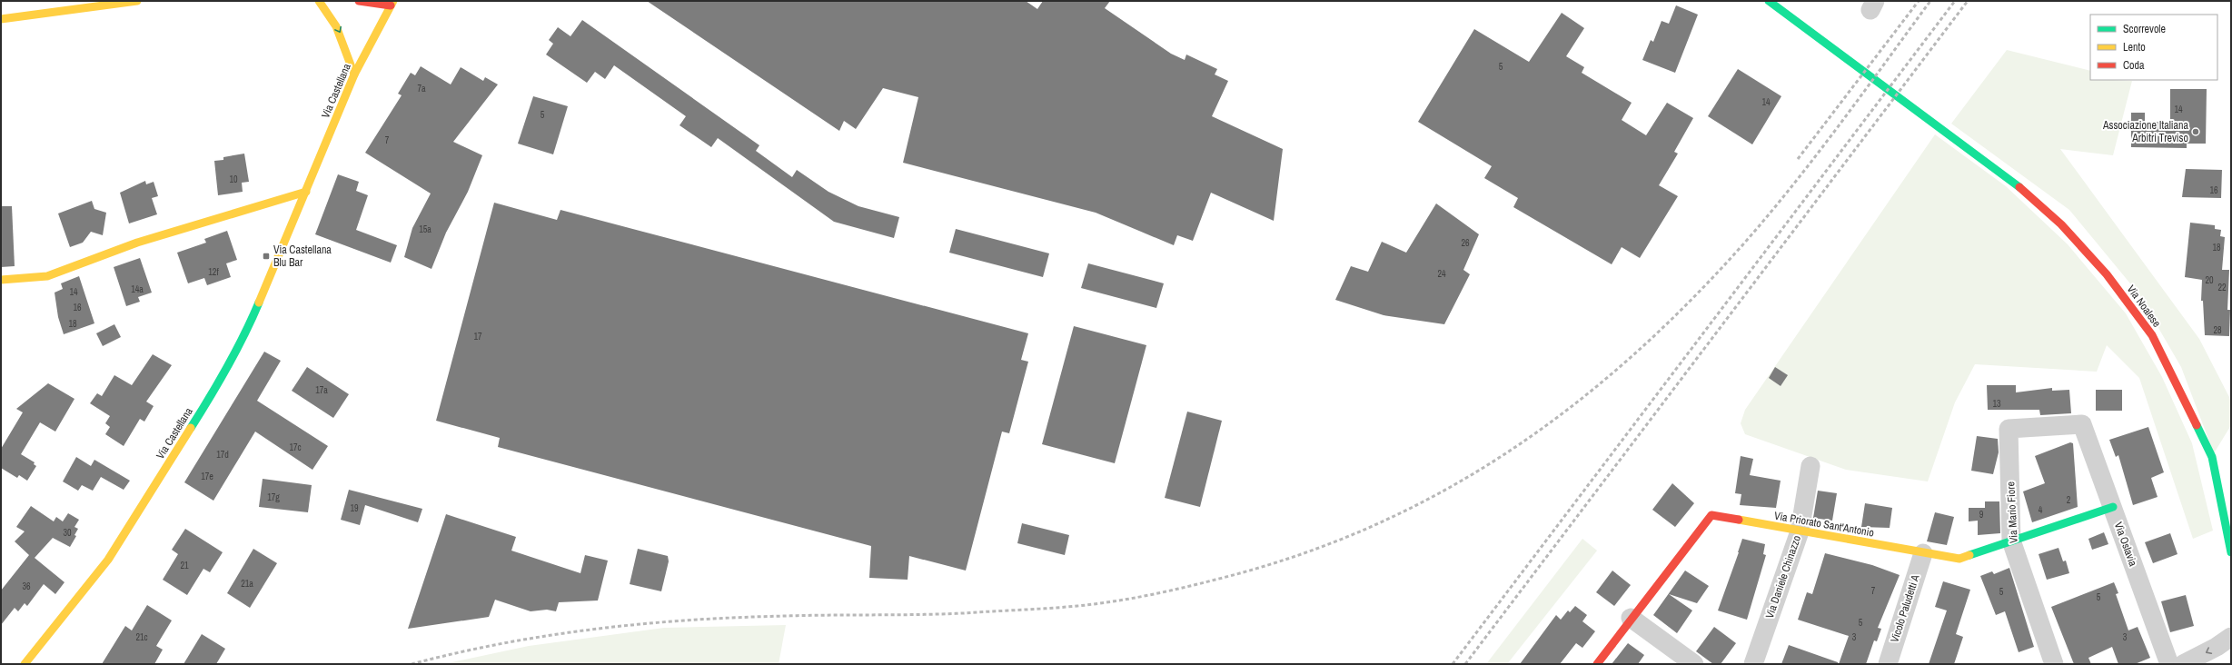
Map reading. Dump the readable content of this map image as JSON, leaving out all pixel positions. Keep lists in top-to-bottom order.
{
  "streets": {
    "main road": ["Via Castellana", "Via Noalese", "Via Priorato Sant'Antonio"],
    "street": [
      "Via Mario Fiore",
      "Via Oslavia",
      "Via Daniele Chinazzo",
      "Vicolo Paludetti A"
    ]
  },
  "crossings": [
    ["Via Mario Fiore", "Via Priorato Sant'Antonio"],
    ["Via Mario Fiore", "Via Oslavia"],
    ["Via Priorato Sant'Antonio", "Via Oslavia"],
    ["Via Priorato Sant'Antonio", "Via Daniele Chinazzo"],
    ["Via Priorato Sant'Antonio", "Vicolo Paludetti A"]
  ],
  "places": {
    "other": ["Associazione Italiana Arbitri Treviso"],
    "transit": ["Via Castellana Blu Bar"]
  },
  "house_numbers": [
    "5",
    "7a",
    "14",
    "14",
    "5",
    "7",
    "10",
    "16",
    "15a",
    "26",
    "18",
    "12f",
    "24",
    "20",
    "22",
    "14a",
    "14",
    "16",
    "18",
    "28",
    "17",
    "17a",
    "13",
    "17c",
    "17d",
    "17e",
    "17g",
    "2",
    "19",
    "4",
    "9",
    "30",
    "21",
    "21a",
    "36",
    "7",
    "5",
    "5",
    "5",
    "21c",
    "3",
    "3"
  ],
  "legend": ["Scorrevole", "Lento", "Coda"]
}
